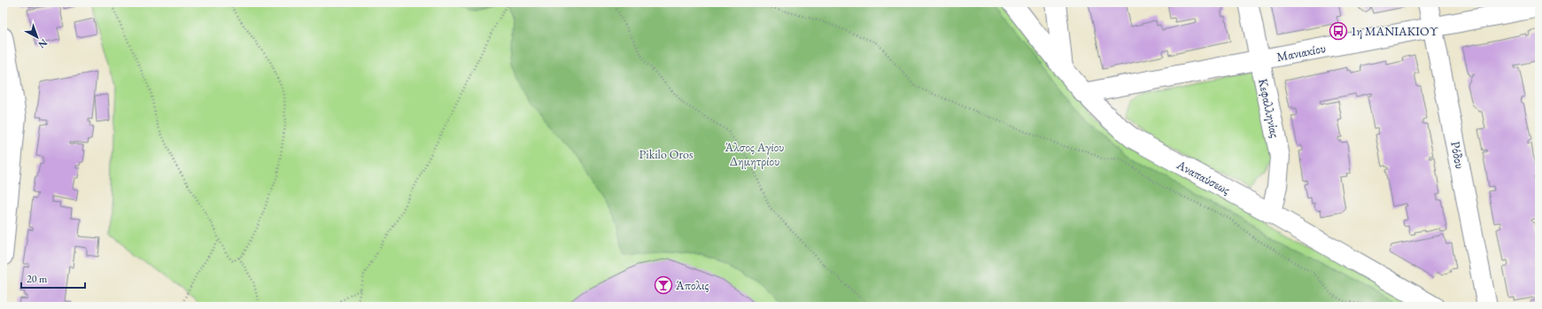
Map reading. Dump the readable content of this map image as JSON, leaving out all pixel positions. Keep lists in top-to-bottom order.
{
  "streets": {
    "street": [
      "Μανιακίου",
      "Κεφαλληνίας",
      "Ρόδου",
      "Αναπαύσεως"
    ]
  },
  "crossings": [
    ["Μανιακίου", "Κεφαλληνίας"],
    ["Μανιακίου", "Ρόδου"],
    ["Μανιακίου", "Αναπαύσεως"],
    ["Κεφαλληνίας", "Αναπαύσεως"]
  ],
  "parks": ["Άλσος Αγίου Δημητρίου", "Pikilo Oros"],
  "places": {
    "bus stop": ["1η ΜΑΝΙΑΚΙΟΥ"],
    "bar": ["Άπολις"]
  },
  "scale_bar": "20 m",
  "north": "bottom right"
}
